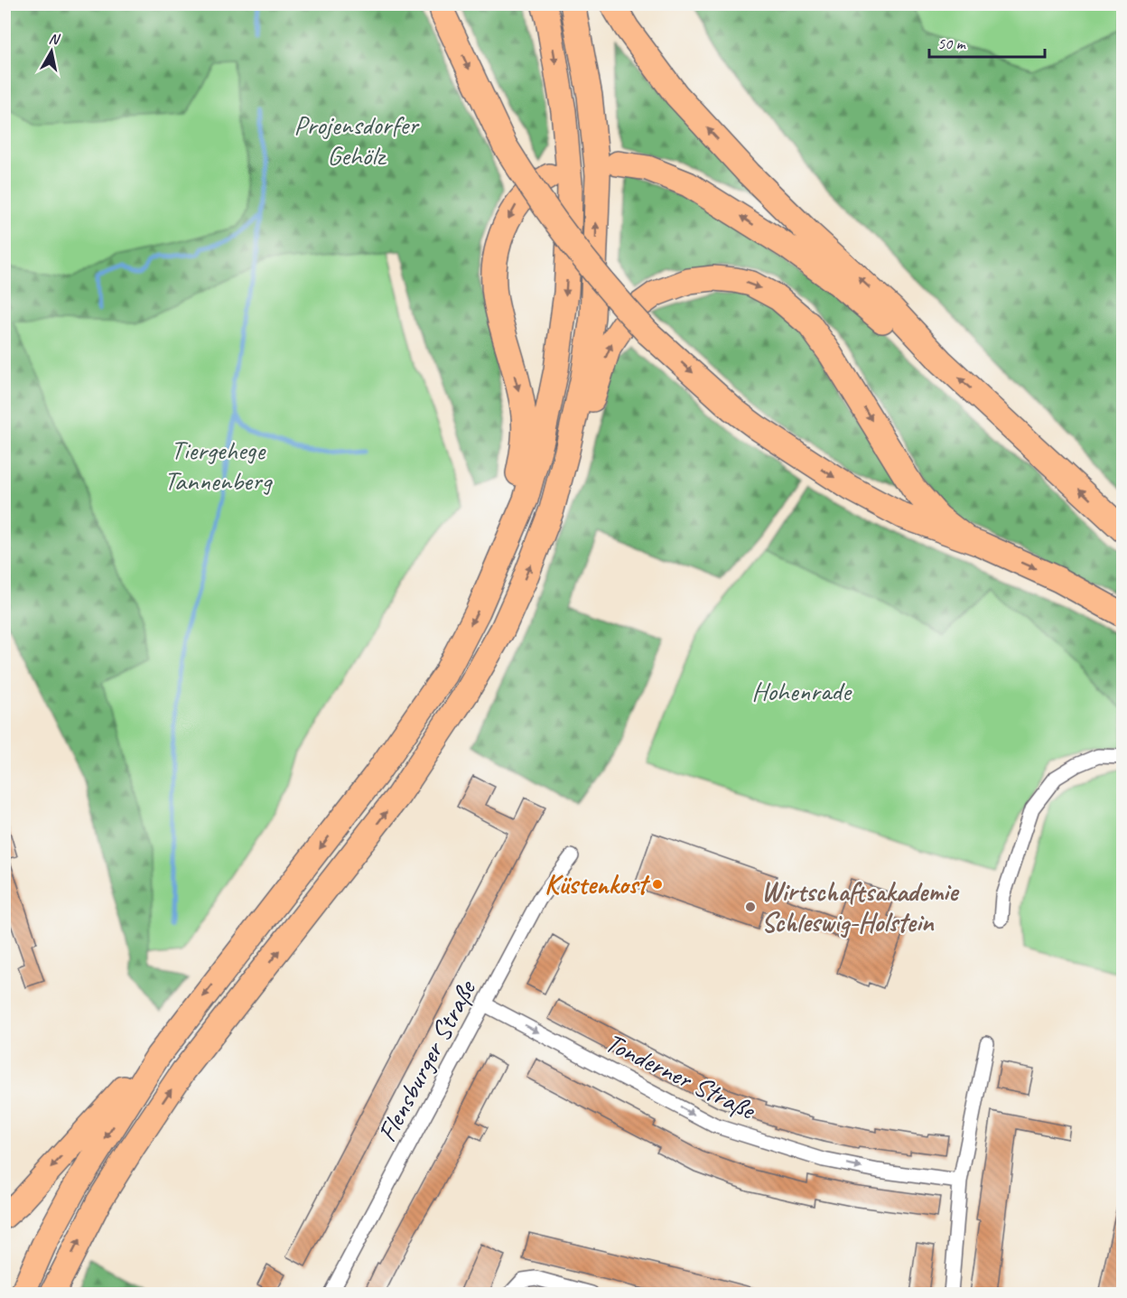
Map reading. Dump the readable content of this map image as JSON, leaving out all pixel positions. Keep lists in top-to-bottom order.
{
  "streets": {
    "street": ["Flensburger Straße", "Tonderner Straße"]
  },
  "crossings": [
    ["Flensburger Straße", "Tonderner Straße"]
  ],
  "one_way": ["Tonderner Straße"],
  "parks": ["Projensdorfer Gehölz", "Tiergehege Tannenberg", "Hohenrade"],
  "places": ["Küstenkost", "Wirtschaftsakademie Schleswig-Holstein"],
  "scale_bar": "50 m",
  "north": "top"
}
